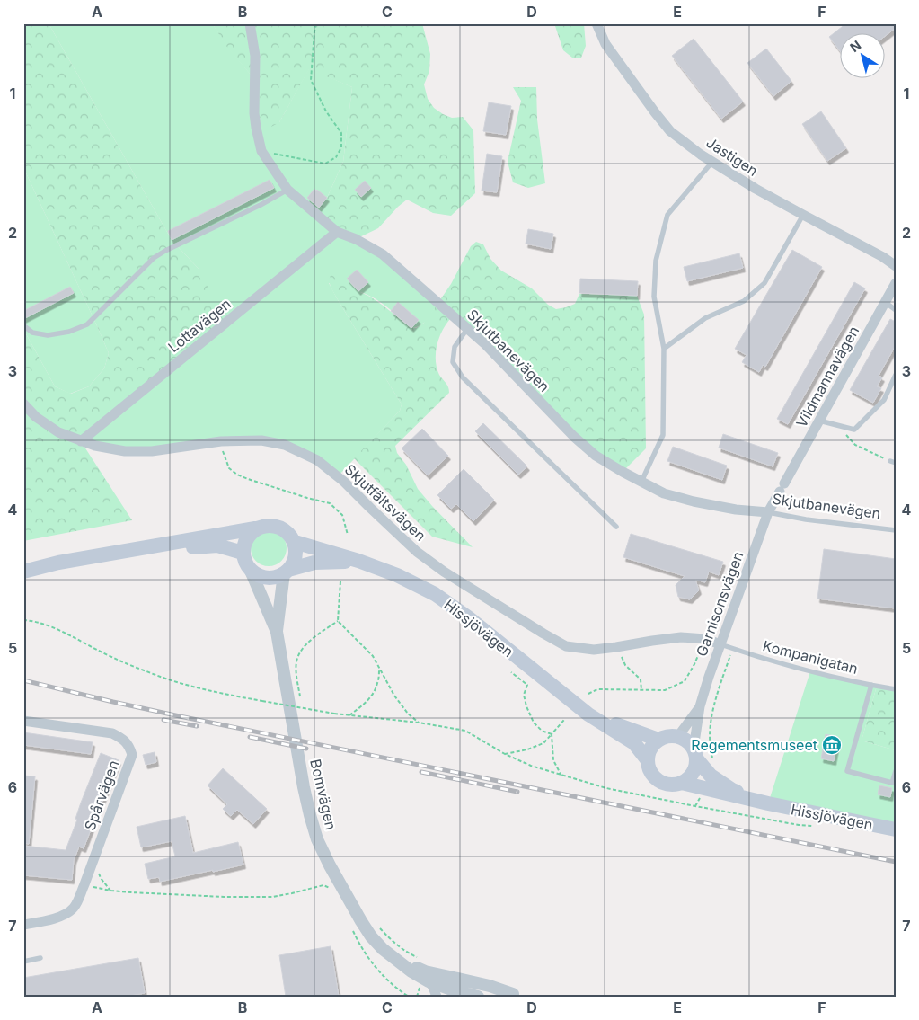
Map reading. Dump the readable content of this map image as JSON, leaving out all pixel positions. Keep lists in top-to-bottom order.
{
  "streets": {
    "main road": ["Hissjövägen"],
    "street": [
      "Jastigen",
      "Lottavägen",
      "Skjutbanevägen",
      "Vildmannavägen",
      "Skjutfältsvägen",
      "Garnisonsvägen",
      "Bomvägen",
      "Spårvägen"
    ],
    "lane": ["Kompanigatan"]
  },
  "crossings": [
    ["Lottavägen", "Skjutbanevägen"],
    ["Lottavägen", "Skjutfältsvägen"],
    ["Skjutbanevägen", "Vildmannavägen"],
    ["Skjutbanevägen", "Garnisonsvägen"],
    ["Vildmannavägen", "Garnisonsvägen"],
    ["Skjutfältsvägen", "Garnisonsvägen"],
    ["Skjutfältsvägen", "Kompanigatan"],
    ["Garnisonsvägen", "Hissjövägen"],
    ["Garnisonsvägen", "Kompanigatan"],
    ["Hissjövägen", "Bomvägen"]
  ],
  "places": {
    "museum": ["Regementsmuseet"]
  },
  "north": "top left",
  "grid": {
    "columns": [
      "A",
      "B",
      "C",
      "D",
      "E",
      "F"
    ],
    "rows": [
      "1",
      "2",
      "3",
      "4",
      "5",
      "6",
      "7"
    ]
  }
}
